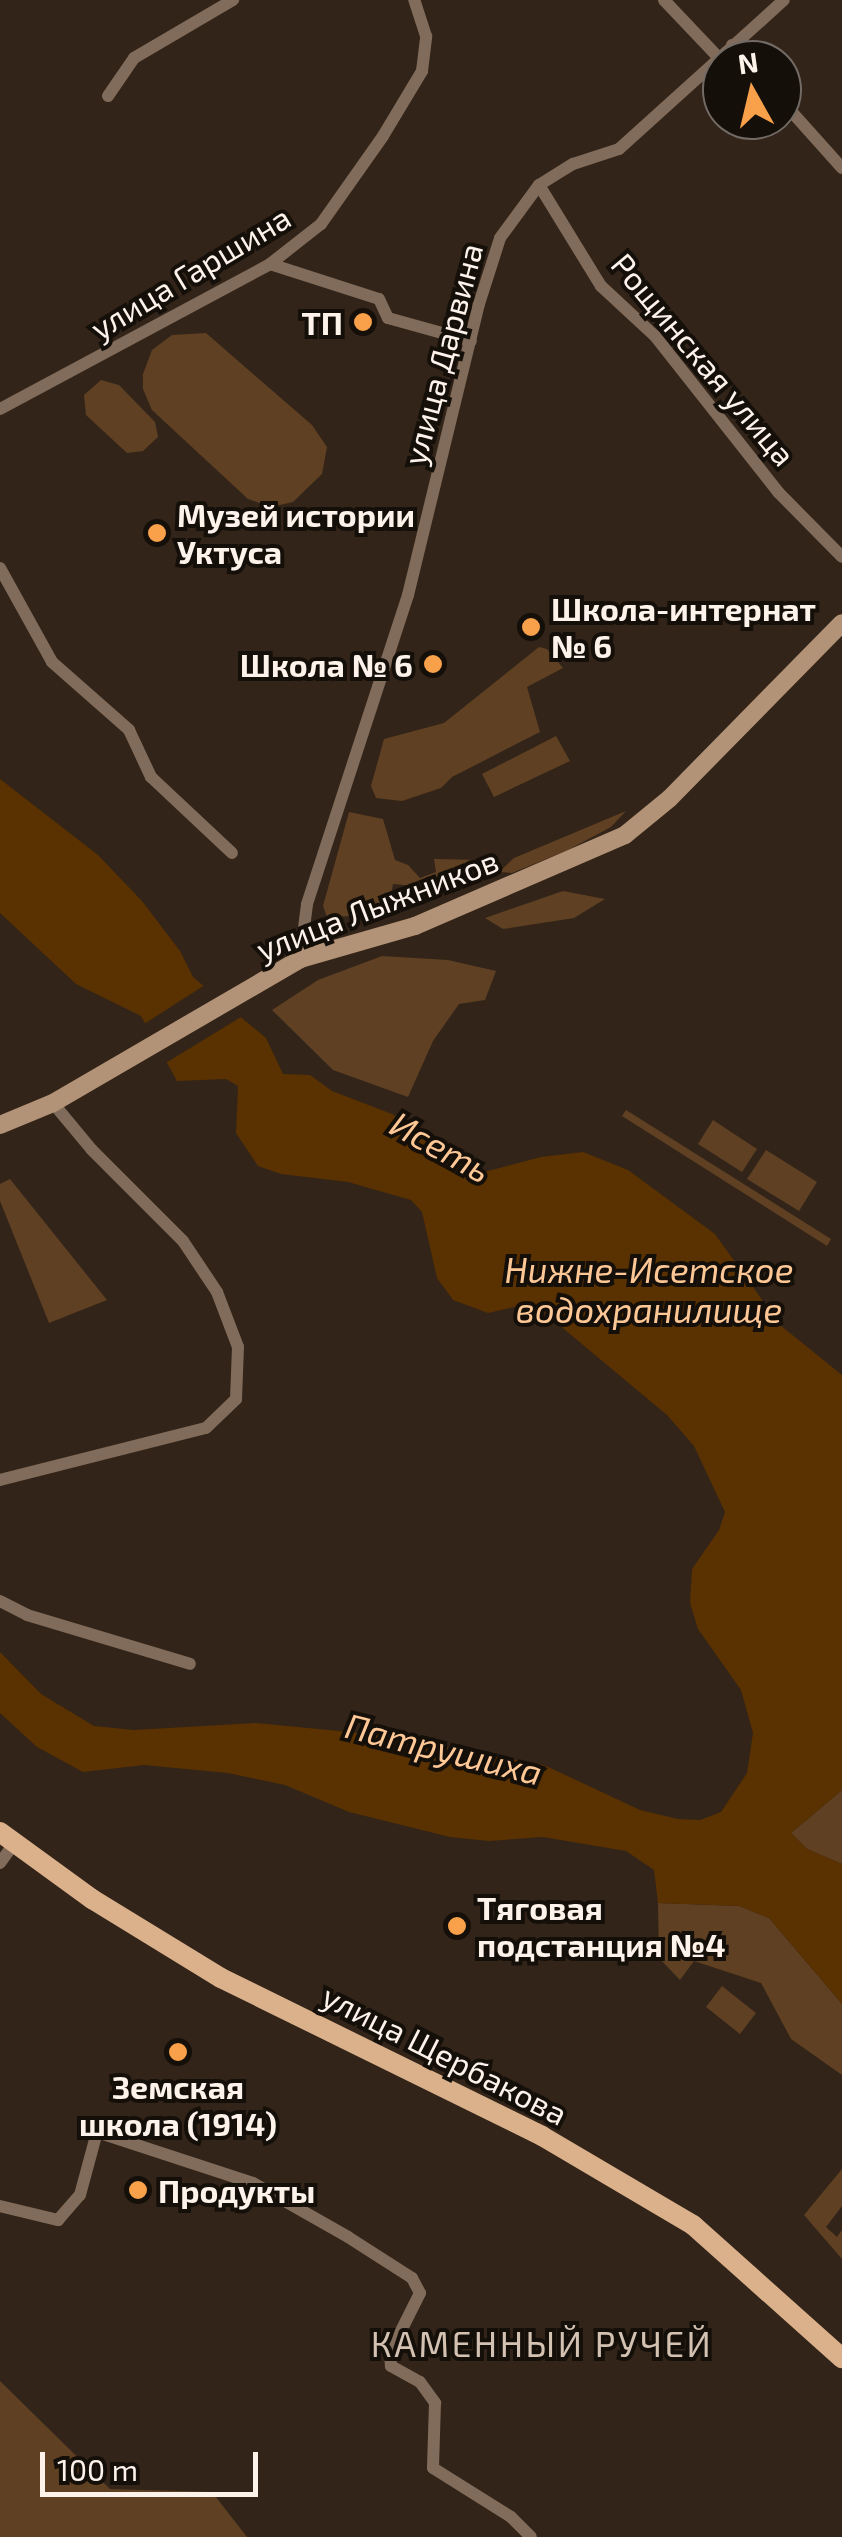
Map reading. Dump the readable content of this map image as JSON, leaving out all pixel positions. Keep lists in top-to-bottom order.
{
  "streets": {
    "main road": ["улица Щербакова"],
    "street": [
      "улица Гаршина",
      "улица Дарвина",
      "Рощинская улица",
      "улица Лыжников"
    ]
  },
  "crossings": [
    ["улица Дарвина", "Рощинская улица"],
    ["улица Дарвина", "улица Лыжников"]
  ],
  "districts": ["КАМЕННЫЙ РУЧЕЙ"],
  "water": ["Исеть", "Нижне-Исетское водохранилище", "Патрушиха"],
  "places": [
    "ТП",
    "Музей истории Уктуса",
    "Школа-интернат № 6",
    "Школа № 6",
    "Тяговая подстанция №4",
    "Земская школа (1914)",
    "Продукты"
  ],
  "scale_bar": "100 m",
  "north": "top"
}
